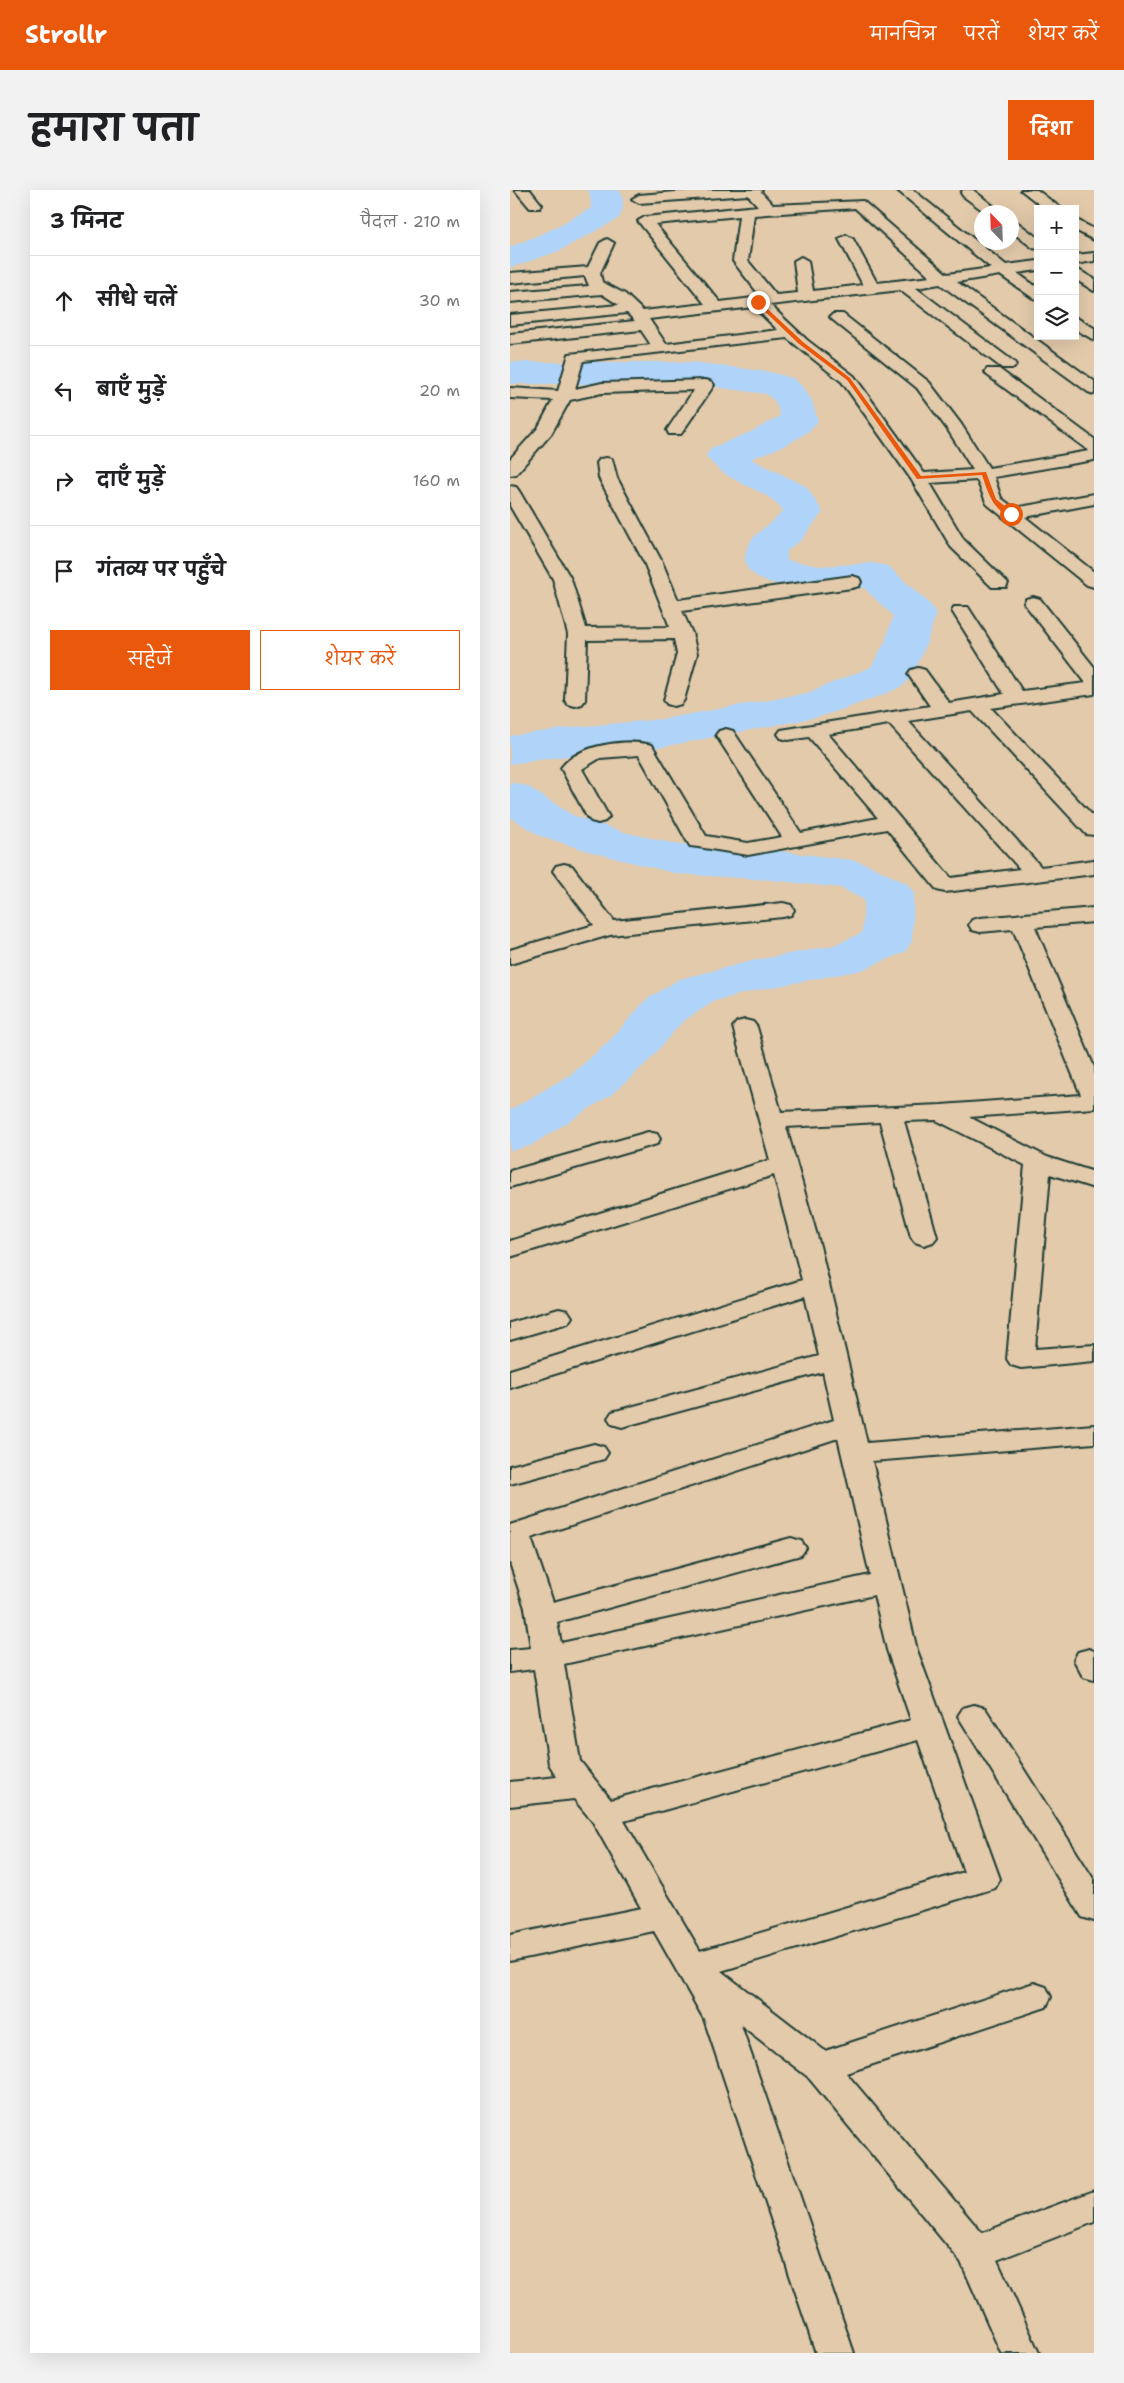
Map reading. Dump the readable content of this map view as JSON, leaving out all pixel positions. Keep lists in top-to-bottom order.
{
  "north": "top left",
  "page": {
    "header": "Strollr",
    "nav": ["मानचित्र", "परतें", "शेयर करें"],
    "title": "हमारा पता",
    "buttons": [
      "दिशा",
      ["सहेजें", "शेयर करें"]
    ],
    "heading": ["3 मिनट", "पैदल · 210 m"],
    "map_buttons": ["+", "−"],
    "list": [
      ["सीधे चलें", "30 m"],
      ["बाएँ मुड़ें", "20 m"],
      ["दाएँ मुड़ें", "160 m"],
      "गंतव्य पर पहुँचे"
    ]
  }
}
